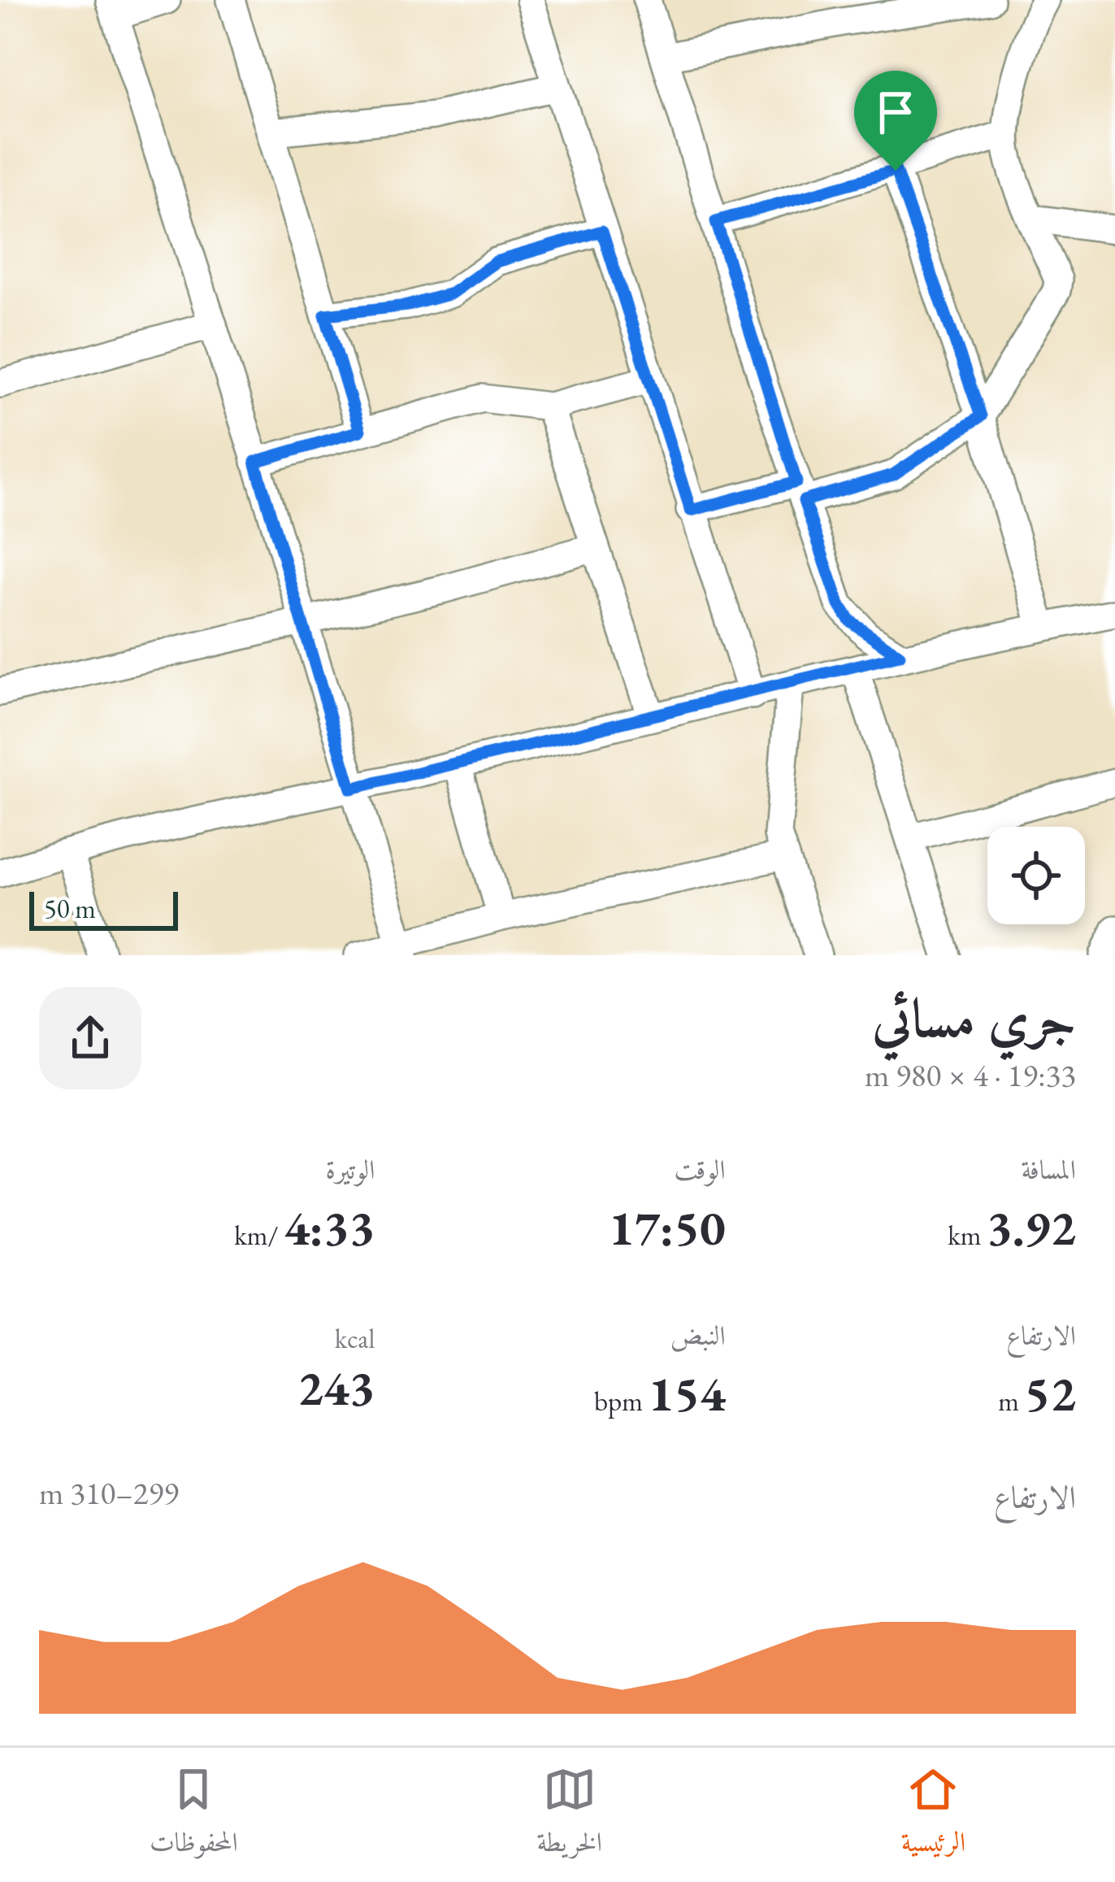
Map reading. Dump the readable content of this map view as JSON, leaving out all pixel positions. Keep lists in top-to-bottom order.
{
  "scale_bar": "50 m",
  "page": {
    "scale": "50 m",
    "heading": ["جري مسائي", "19:33 · 4 × 980 m"],
    "stats": [
      ["المسافة", "3.92 km"],
      ["الوقت", "17:50"],
      ["الوتيرة", "4:33 /km"],
      ["الارتفاع", "52 m"],
      ["النبض", "154 bpm"],
      ["kcal", "243"]
    ],
    "chart": ["الارتفاع", "299–310 m"],
    "tabs": ["الرئيسية", "الخريطة", "المحفوظات"]
  }
}
